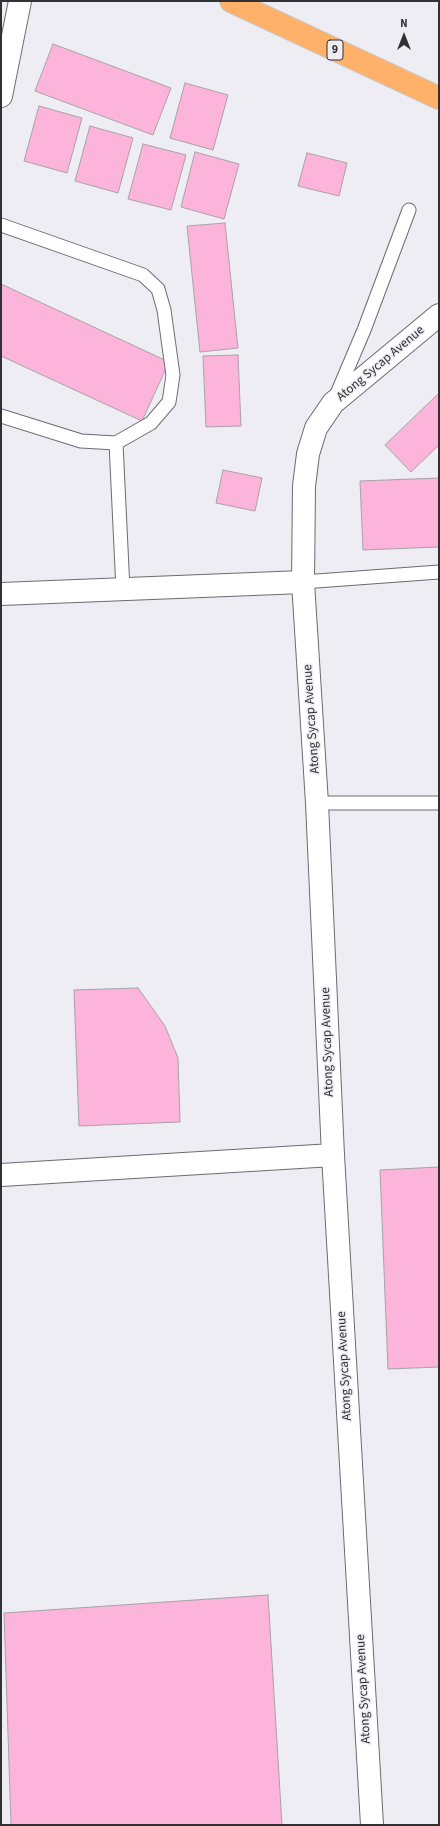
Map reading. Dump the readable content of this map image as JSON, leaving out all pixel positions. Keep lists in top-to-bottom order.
{
  "streets": {
    "highway": ["9"],
    "street": ["Atong Sycap Avenue"]
  },
  "north": "top"
}
